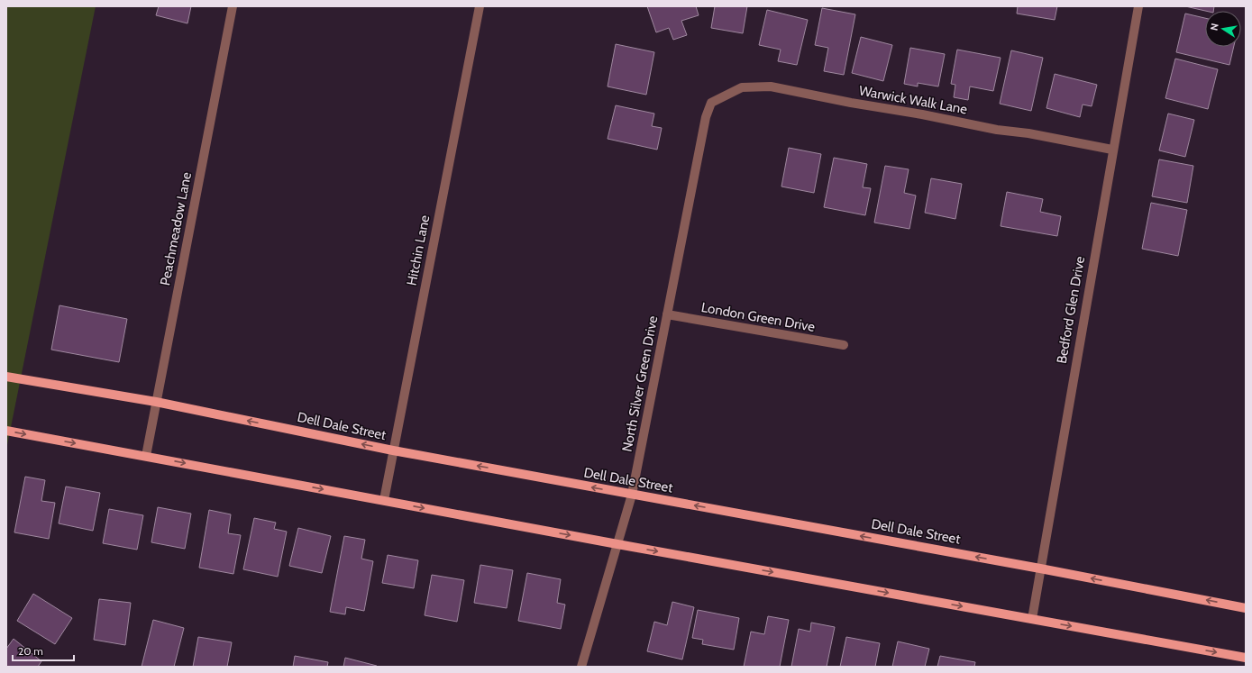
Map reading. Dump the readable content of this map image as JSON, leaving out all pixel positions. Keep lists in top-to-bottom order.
{
  "streets": {
    "main road": ["Dell Dale Street"],
    "street": [
      "Warwick Walk Lane",
      "Peachmeadow Lane",
      "Hitchin Lane",
      "Bedford Glen Drive",
      "London Green Drive",
      "North Silver Green Drive"
    ]
  },
  "crossings": [
    ["Warwick Walk Lane", "Bedford Glen Drive"],
    ["Warwick Walk Lane", "North Silver Green Drive"],
    ["Peachmeadow Lane", "Dell Dale Street"],
    ["Hitchin Lane", "Dell Dale Street"],
    ["Bedford Glen Drive", "Dell Dale Street"],
    ["London Green Drive", "North Silver Green Drive"],
    ["North Silver Green Drive", "Dell Dale Street"]
  ],
  "scale_bar": "20 m",
  "north": "left"
}
